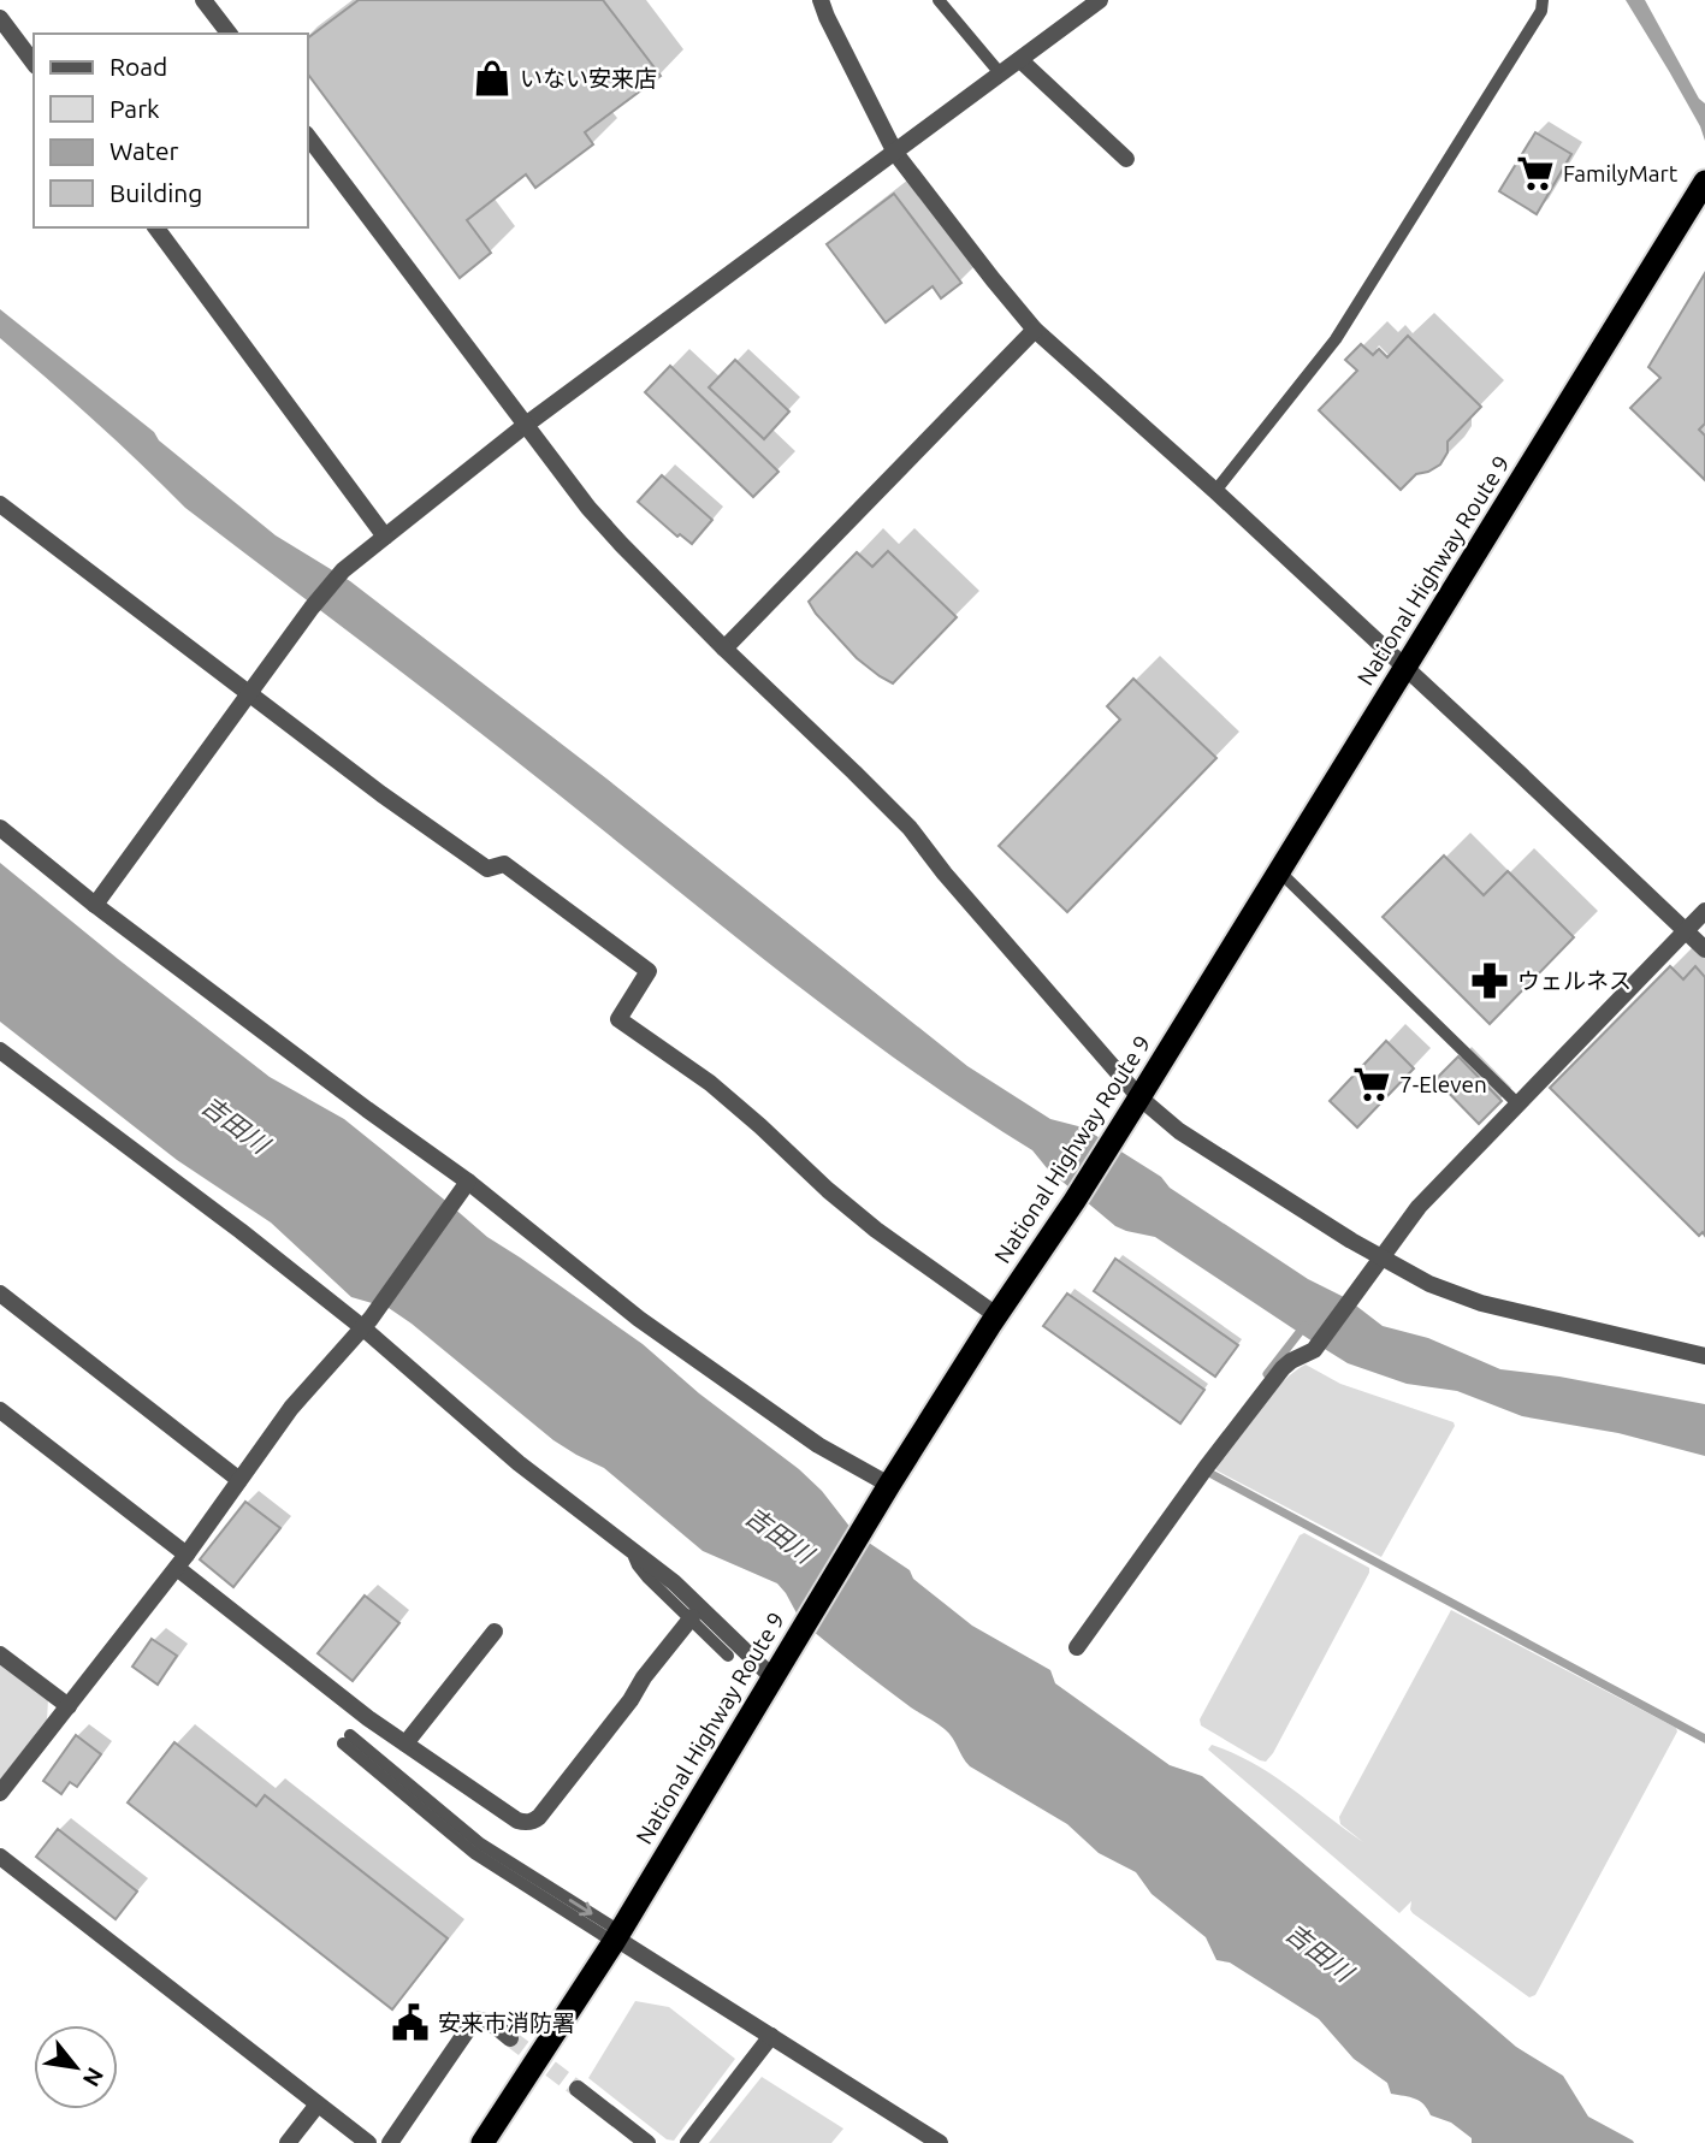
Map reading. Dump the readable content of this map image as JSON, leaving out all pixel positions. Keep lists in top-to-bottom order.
{
  "streets": {
    "highway": ["National Highway Route 9"]
  },
  "water": ["吉田川"],
  "places": {
    "shop": ["いない安来店"],
    "supermarket": ["FamilyMart", "7-Eleven"],
    "pharmacy": ["ウェルネス"],
    "public building": ["安来市消防署"]
  },
  "legend": [
    "Road",
    "Park",
    "Water",
    "Building"
  ],
  "north": "bottom right"
}
